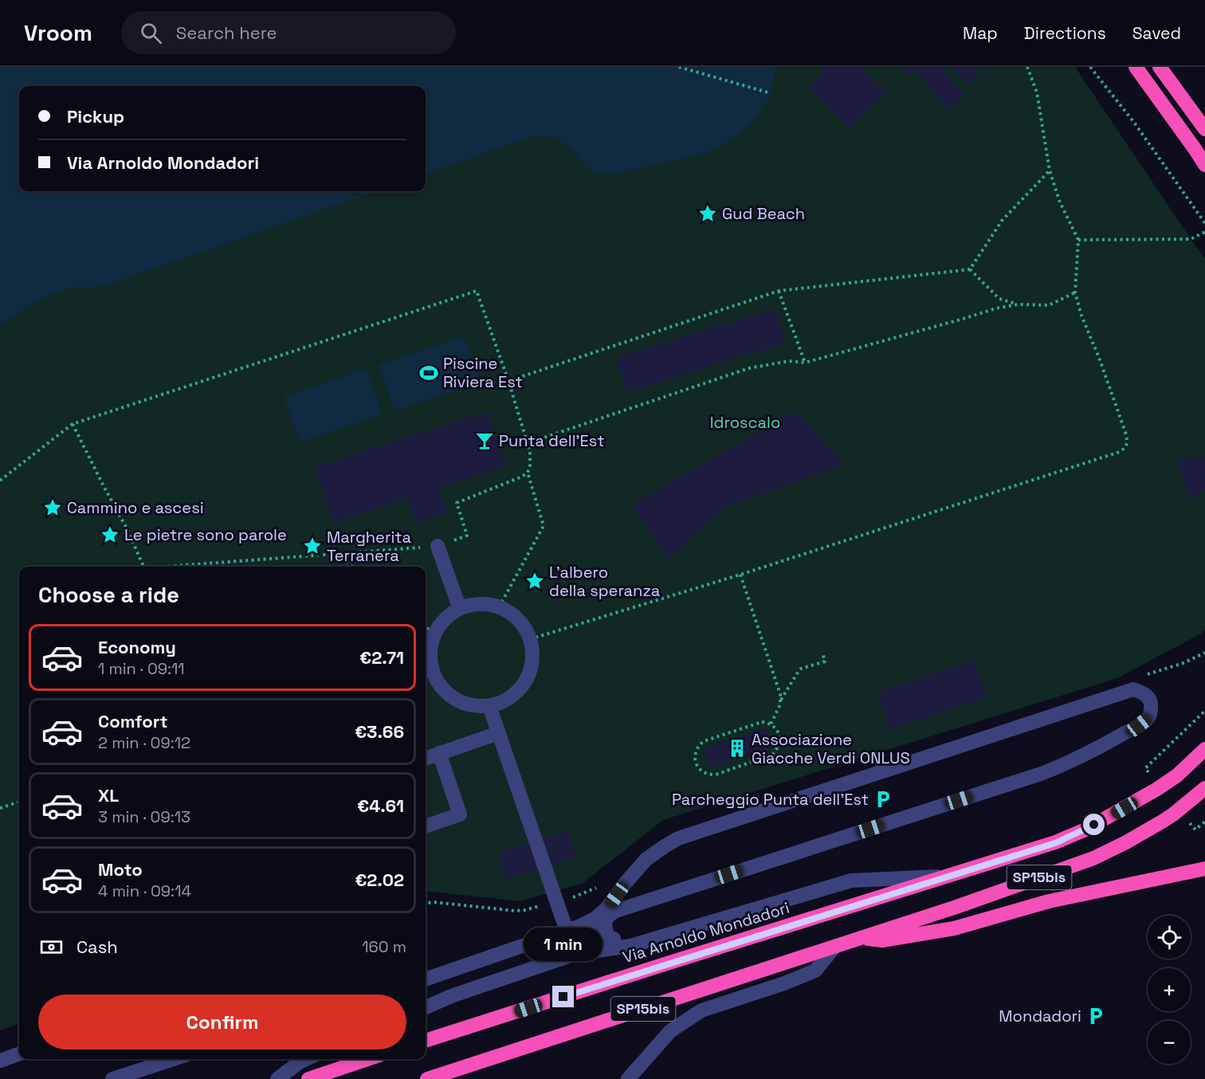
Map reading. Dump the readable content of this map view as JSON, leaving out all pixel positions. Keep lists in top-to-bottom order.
{
  "streets": {
    "highway": ["SP15bis", "Via Arnoldo Mondadori"]
  },
  "crossings": [
    ["SP15bis", "Via Arnoldo Mondadori"]
  ],
  "parks": ["Idroscalo"],
  "places": {
    "place": [
      "Gud Beach",
      "Cammino e ascesi",
      "Le pietre sono parole",
      "Margherita Terranera",
      "L'albero della speranza"
    ],
    "sports": ["Piscine Riviera Est"],
    "bar": ["Punta dell'Est"],
    "building": ["Associazione Giacche Verdi ONLUS"],
    "parking": ["Parcheggio Punta dell'Est", "Mondadori"]
  },
  "page": {
    "header": "Vroom",
    "search": "Search here",
    "nav": ["Map", "Directions", "Saved"],
    "banner": ["Pickup", "Via Arnoldo Mondadori"],
    "heading": "Choose a ride",
    "list": [
      {
        "name": "Economy",
        "note": "1 min · 09:11",
        "value": "€2.71"
      },
      {
        "name": "Comfort",
        "note": "2 min · 09:12",
        "value": "€3.66"
      },
      {
        "name": "XL",
        "note": "3 min · 09:13",
        "value": "€4.61"
      },
      {
        "name": "Moto",
        "note": "4 min · 09:14",
        "value": "€2.02"
      }
    ],
    "map_buttons": ["+", "−"],
    "pay": ["Cash", "160 m"],
    "bubble": "1 min",
    "buttons": "Confirm"
  }
}
